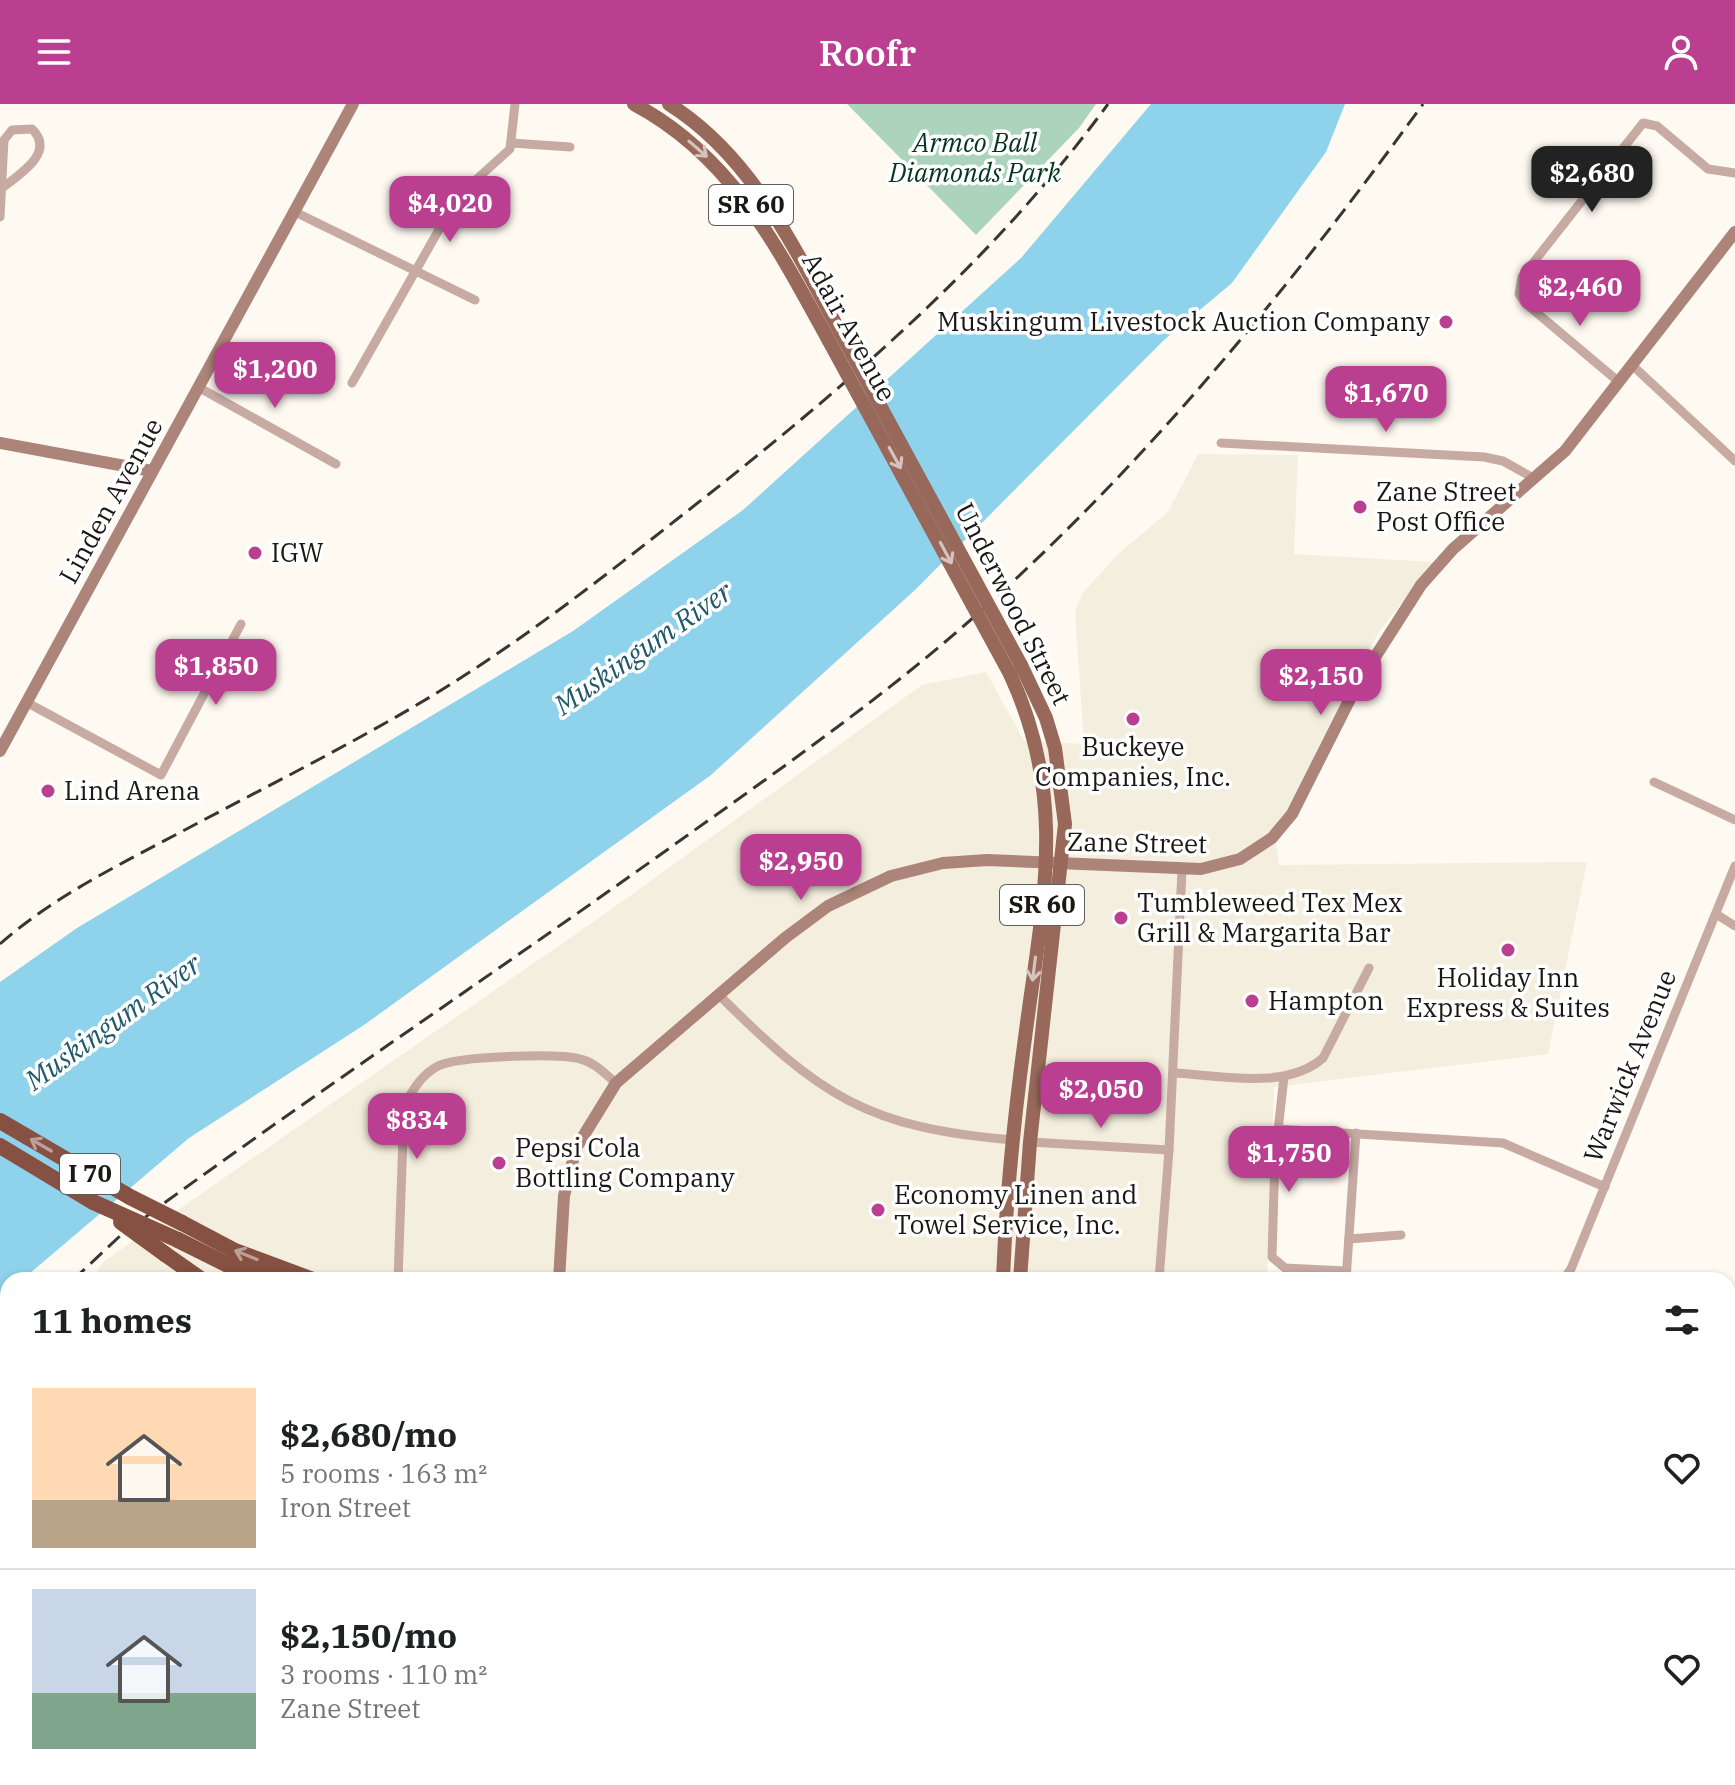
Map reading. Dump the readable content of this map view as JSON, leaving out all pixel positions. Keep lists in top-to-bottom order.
{
  "streets": {
    "highway": ["I 70"],
    "main road": [
      "SR 60",
      "Adair Avenue",
      "Linden Avenue",
      "Underwood Street",
      "Zane Street"
    ],
    "street": ["Warwick Avenue"]
  },
  "crossings": [
    ["Adair Avenue", "Underwood Street"],
    ["Underwood Street", "Zane Street"]
  ],
  "water": ["Muskingum River"],
  "parks": ["Armco Ball Diamonds Park"],
  "places": [
    "Muskingum Livestock Auction Company",
    "Zane Street Post Office",
    "IGW",
    "Buckeye Companies, Inc.",
    "Lind Arena",
    "Tumbleweed Tex Mex Grill & Margarita Bar",
    "Holiday Inn Express & Suites",
    "Hampton",
    "Pepsi Cola Bottling Company",
    "Economy Linen and Towel Service, Inc."
  ],
  "page": {
    "header": "Roofr",
    "price": [
      "$2,680",
      "$4,020",
      "$2,460",
      "$1,200",
      "$1,670",
      "$1,850",
      "$2,150",
      "$2,950",
      "$2,050",
      "$834",
      "$1,750"
    ],
    "heading": "11 homes",
    "list": [
      {
        "name": "$2,680/mo",
        "note": "5 rooms · 163 m² · Iron Street"
      },
      {
        "name": "$2,150/mo",
        "note": "3 rooms · 110 m² · Zane Street"
      }
    ]
  }
}
